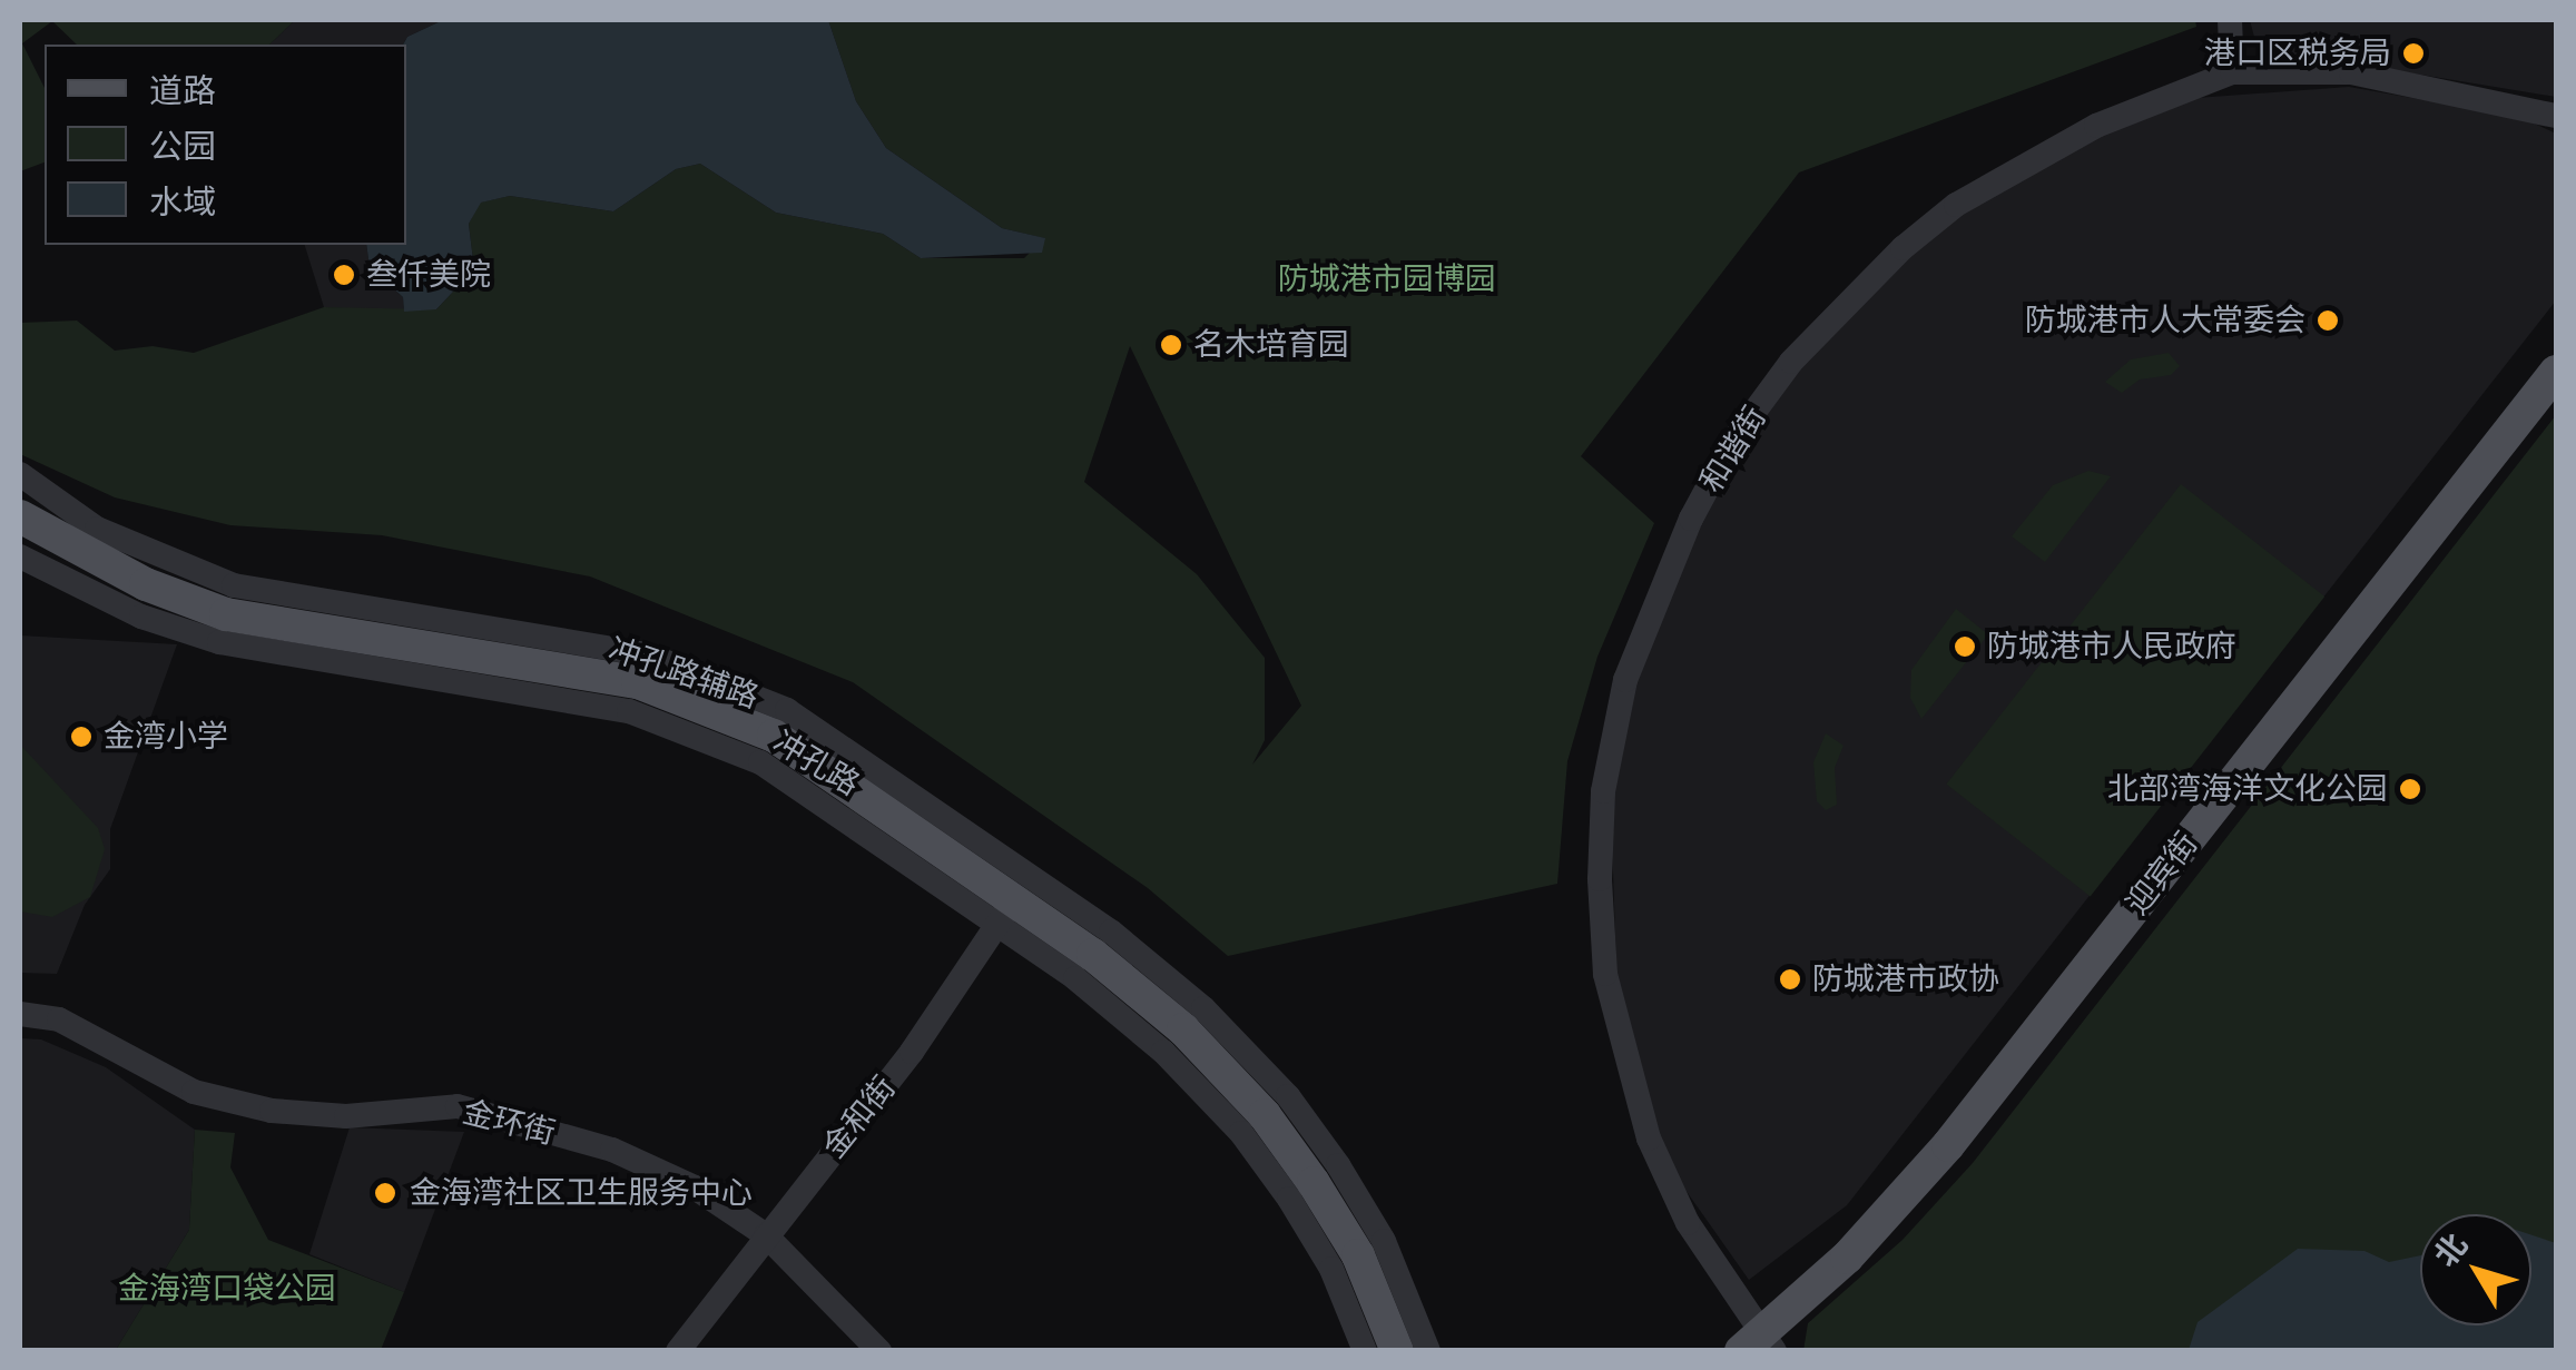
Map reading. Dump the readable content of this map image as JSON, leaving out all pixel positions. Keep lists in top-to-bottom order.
{
  "streets": {
    "main road": ["冲孔路", "迎宾街"],
    "street": [
      "和谐街",
      "冲孔路辅路",
      "金和街",
      "金环街"
    ]
  },
  "crossings": [
    ["和谐街", "迎宾街"],
    ["冲孔路辅路", "冲孔路"],
    ["冲孔路辅路", "金和街"],
    ["冲孔路", "金和街"],
    ["金和街", "金环街"]
  ],
  "parks": ["防城港市园博园", "金海湾口袋公园"],
  "places": [
    "港口区税务局",
    "叁仟美院",
    "防城港市人大常委会",
    "名木培育园",
    "防城港市人民政府",
    "金湾小学",
    "北部湾海洋文化公园",
    "防城港市政协",
    "金海湾社区卫生服务中心"
  ],
  "legend": ["道路", "公园", "水域"],
  "north": "top left"
}
